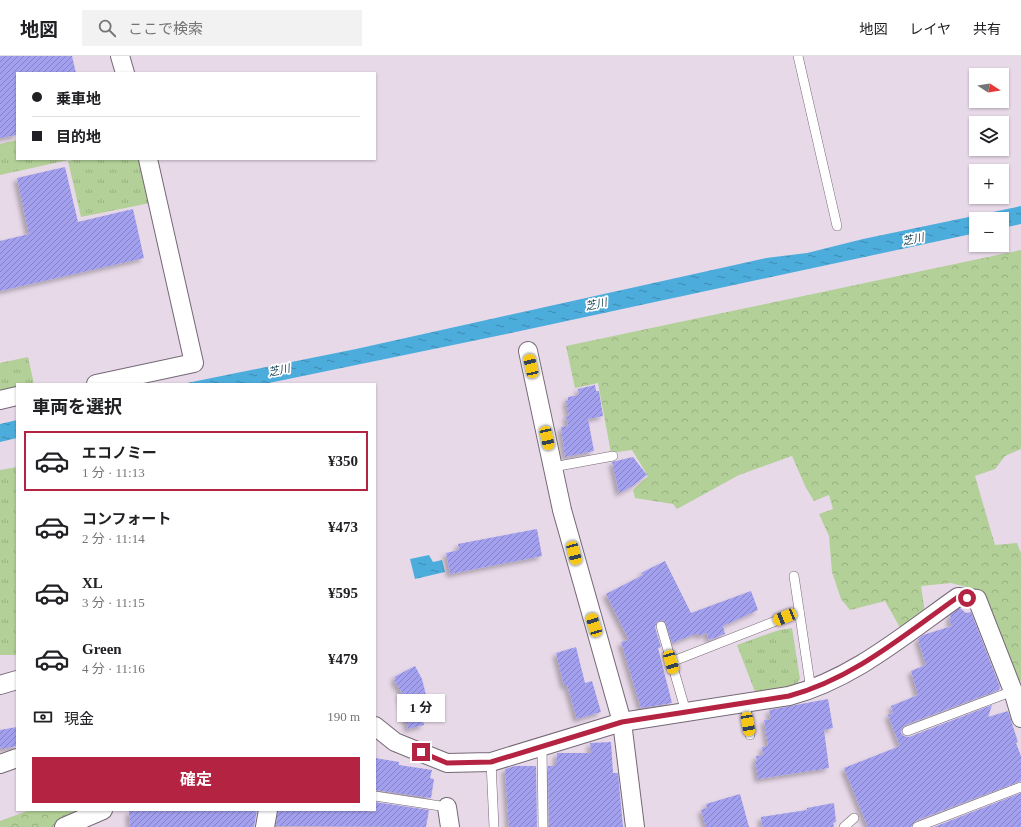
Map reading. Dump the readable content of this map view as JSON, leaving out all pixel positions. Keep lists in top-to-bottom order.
{
  "water": ["芝川"],
  "north": "right",
  "page": {
    "header": "地図",
    "search": "ここで検索",
    "nav": ["地図", "レイヤ", "共有"],
    "map_buttons": ["+", "−"],
    "banner": ["乗車地", "目的地"],
    "heading": "車両を選択",
    "list": [
      {
        "name": "エコノミー",
        "note": "1 分 · 11:13",
        "value": "¥350"
      },
      {
        "name": "コンフォート",
        "note": "2 分 · 11:14",
        "value": "¥473"
      },
      {
        "name": "XL",
        "note": "3 分 · 11:15",
        "value": "¥595"
      },
      {
        "name": "Green",
        "note": "4 分 · 11:16",
        "value": "¥479"
      }
    ],
    "bubble": "1 分",
    "pay": ["現金", "190 m"],
    "buttons": "確定"
  }
}
